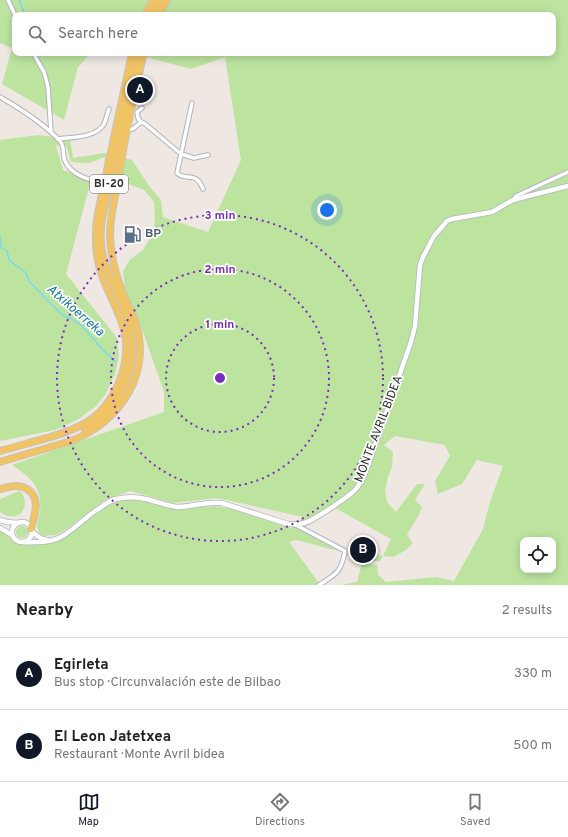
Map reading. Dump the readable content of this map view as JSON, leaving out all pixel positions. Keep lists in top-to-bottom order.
{
  "streets": {
    "main road": ["BI-20"],
    "street": ["MONTE AVRIL BIDEA"]
  },
  "water": ["Atxikoerreka"],
  "places": {
    "fuel station": ["BP"]
  },
  "page": {
    "search": "Search here",
    "pins": ["A", "B"],
    "heading": ["Nearby", "2 results"],
    "list": [
      {
        "mark": "A",
        "name": "Egirleta",
        "note": "Bus stop · Circunvalación este de Bilbao",
        "value": "330 m"
      },
      {
        "mark": "B",
        "name": "El Leon Jatetxea",
        "note": "Restaurant · Monte Avril bidea",
        "value": "500 m"
      }
    ],
    "nav": ["Map", "Directions", "Saved"]
  },
  "rings": ["3 min", "2 min", "1 min"]
}
